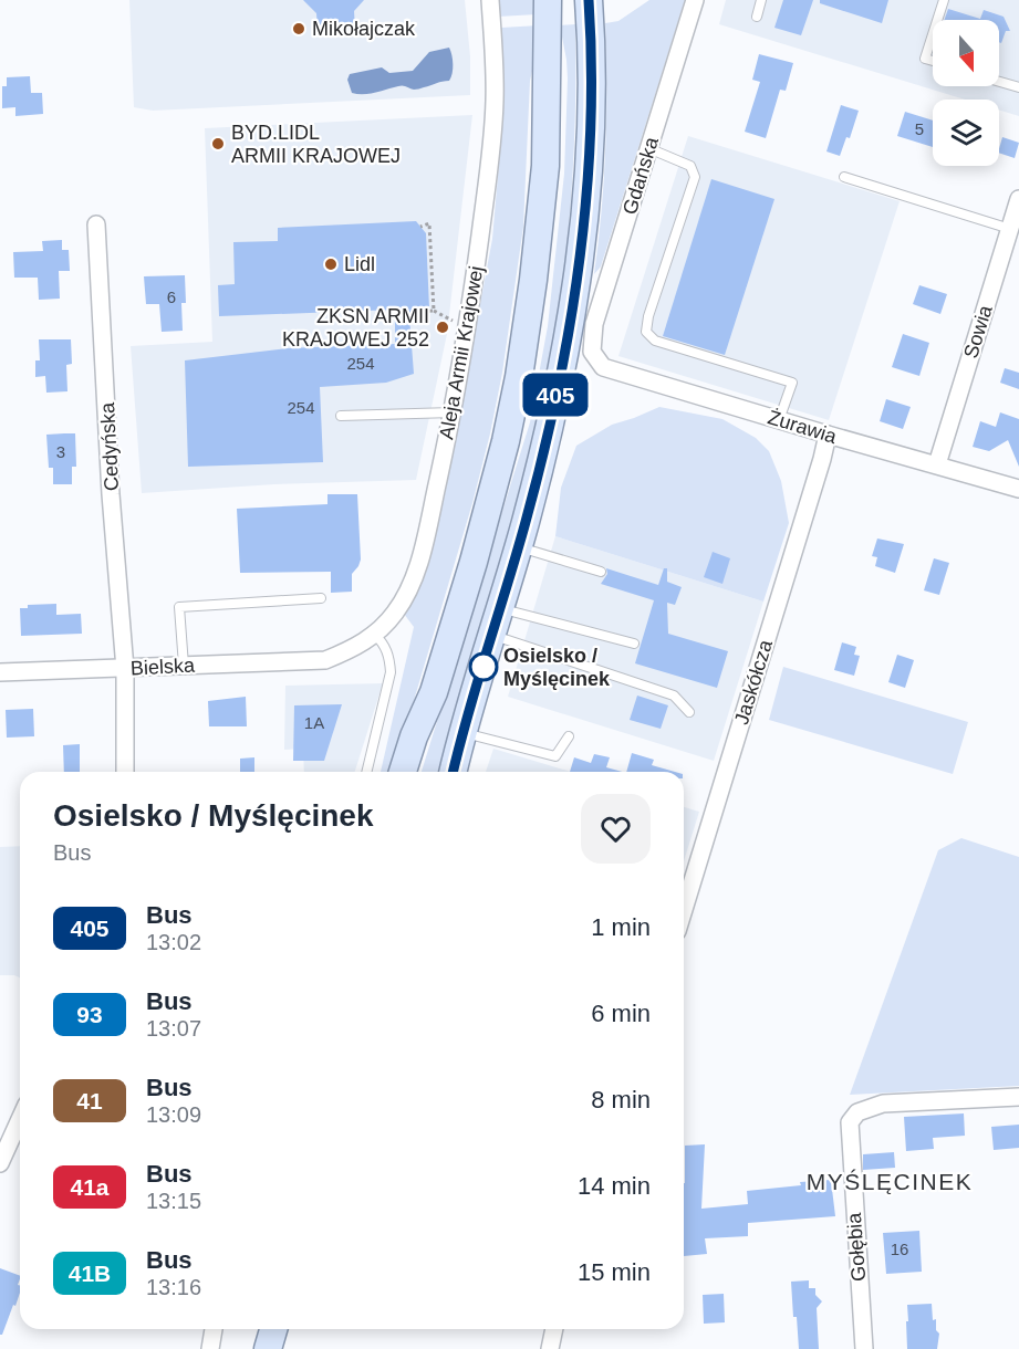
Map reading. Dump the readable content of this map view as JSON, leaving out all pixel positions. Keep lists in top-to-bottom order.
{
  "streets": {
    "street": [
      "Gdańska",
      "Sowia",
      "Aleja Armii Krajowej",
      "Żurawia",
      "Cedyńska",
      "Bielska",
      "Jaskółcza",
      "Gołębia"
    ]
  },
  "crossings": [
    ["Gdańska", "Żurawia"],
    ["Sowia", "Żurawia"],
    ["Aleja Armii Krajowej", "Bielska"],
    ["Żurawia", "Jaskółcza"],
    ["Cedyńska", "Bielska"]
  ],
  "districts": ["MYŚLĘCINEK"],
  "places": [
    "Mikołajczak",
    "BYD.LIDL ARMII KRAJOWEJ",
    "Lidl",
    "ZKSN ARMII KRAJOWEJ 252",
    "Osielsko / Myślęcinek"
  ],
  "lines": ["bus line 405"],
  "house_numbers": [
    "5",
    "6",
    "254",
    "254",
    "3",
    "1A",
    "16"
  ],
  "north": "bottom",
  "page": {
    "on_map": "405",
    "heading": ["Osielsko / Myślęcinek", "Bus"],
    "list": [
      {
        "mark": "405",
        "name": "Bus",
        "note": "13:02",
        "value": "1 min"
      },
      {
        "mark": "93",
        "name": "Bus",
        "note": "13:07",
        "value": "6 min"
      },
      {
        "mark": "41",
        "name": "Bus",
        "note": "13:09",
        "value": "8 min"
      },
      {
        "mark": "41a",
        "name": "Bus",
        "note": "13:15",
        "value": "14 min"
      },
      {
        "mark": "41B",
        "name": "Bus",
        "note": "13:16",
        "value": "15 min"
      }
    ]
  }
}
